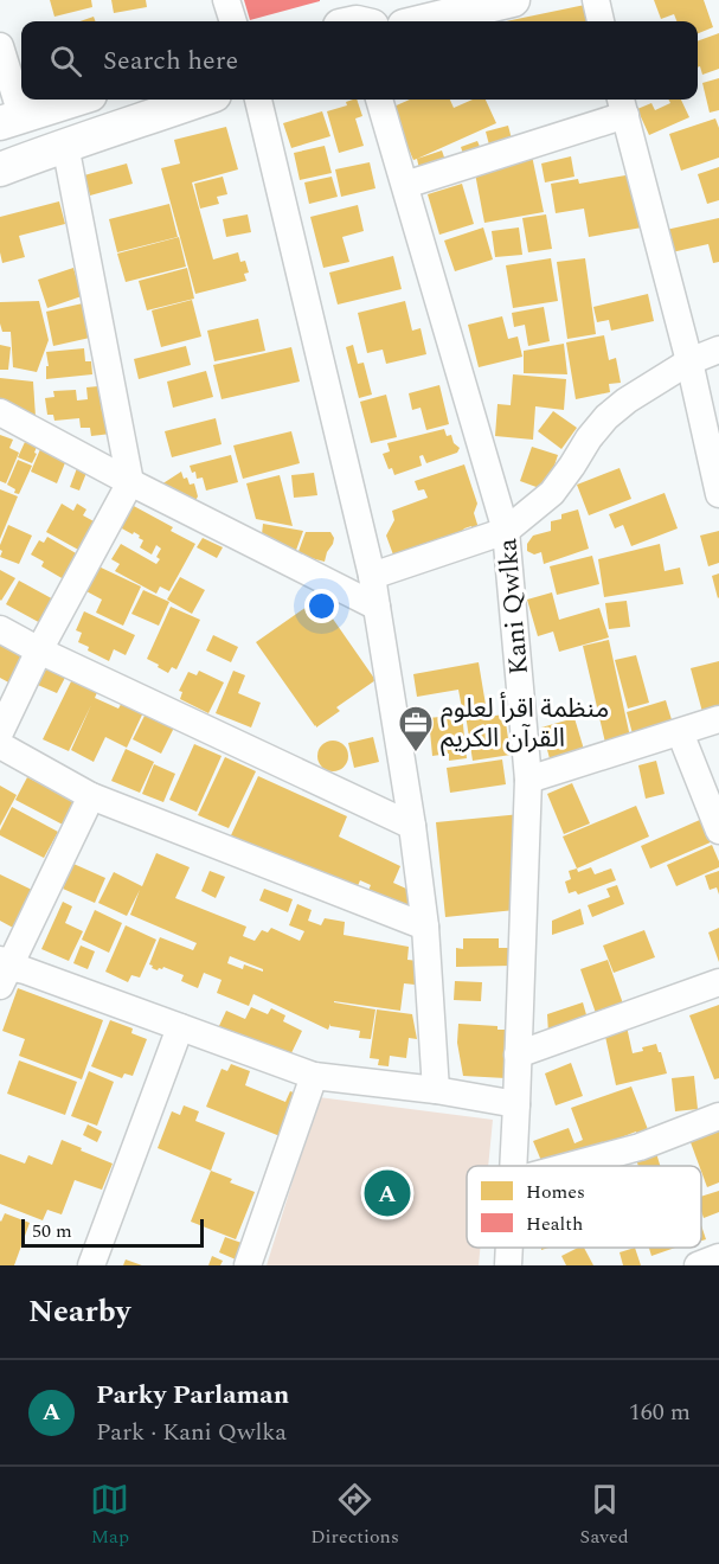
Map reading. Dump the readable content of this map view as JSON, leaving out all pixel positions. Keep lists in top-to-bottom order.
{
  "streets": {
    "street": ["Kani Qwlka"]
  },
  "places": {
    "office": ["منظمة اقرأ لعلوم القرآن الكريم"]
  },
  "legend": ["Homes", "Health"],
  "scale_bar": "50 m",
  "page": {
    "search": "Search here",
    "pins": "A",
    "scale": "50 m",
    "heading": "Nearby",
    "list": [
      {
        "mark": "A",
        "name": "Parky Parlaman",
        "note": "Park · Kani Qwlka",
        "value": "160 m"
      }
    ],
    "nav": ["Map", "Directions", "Saved"]
  }
}
